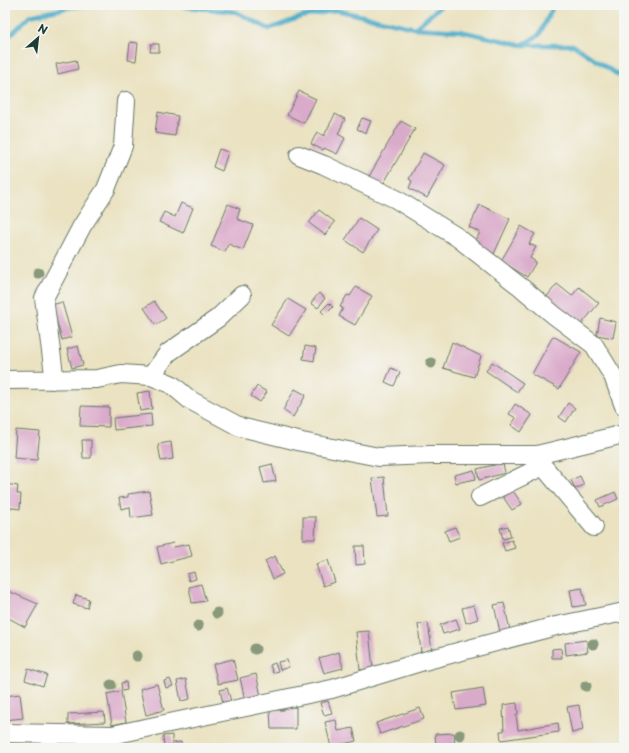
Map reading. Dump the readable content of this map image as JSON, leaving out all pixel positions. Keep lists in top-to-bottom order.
{
  "north": "top right"
}
